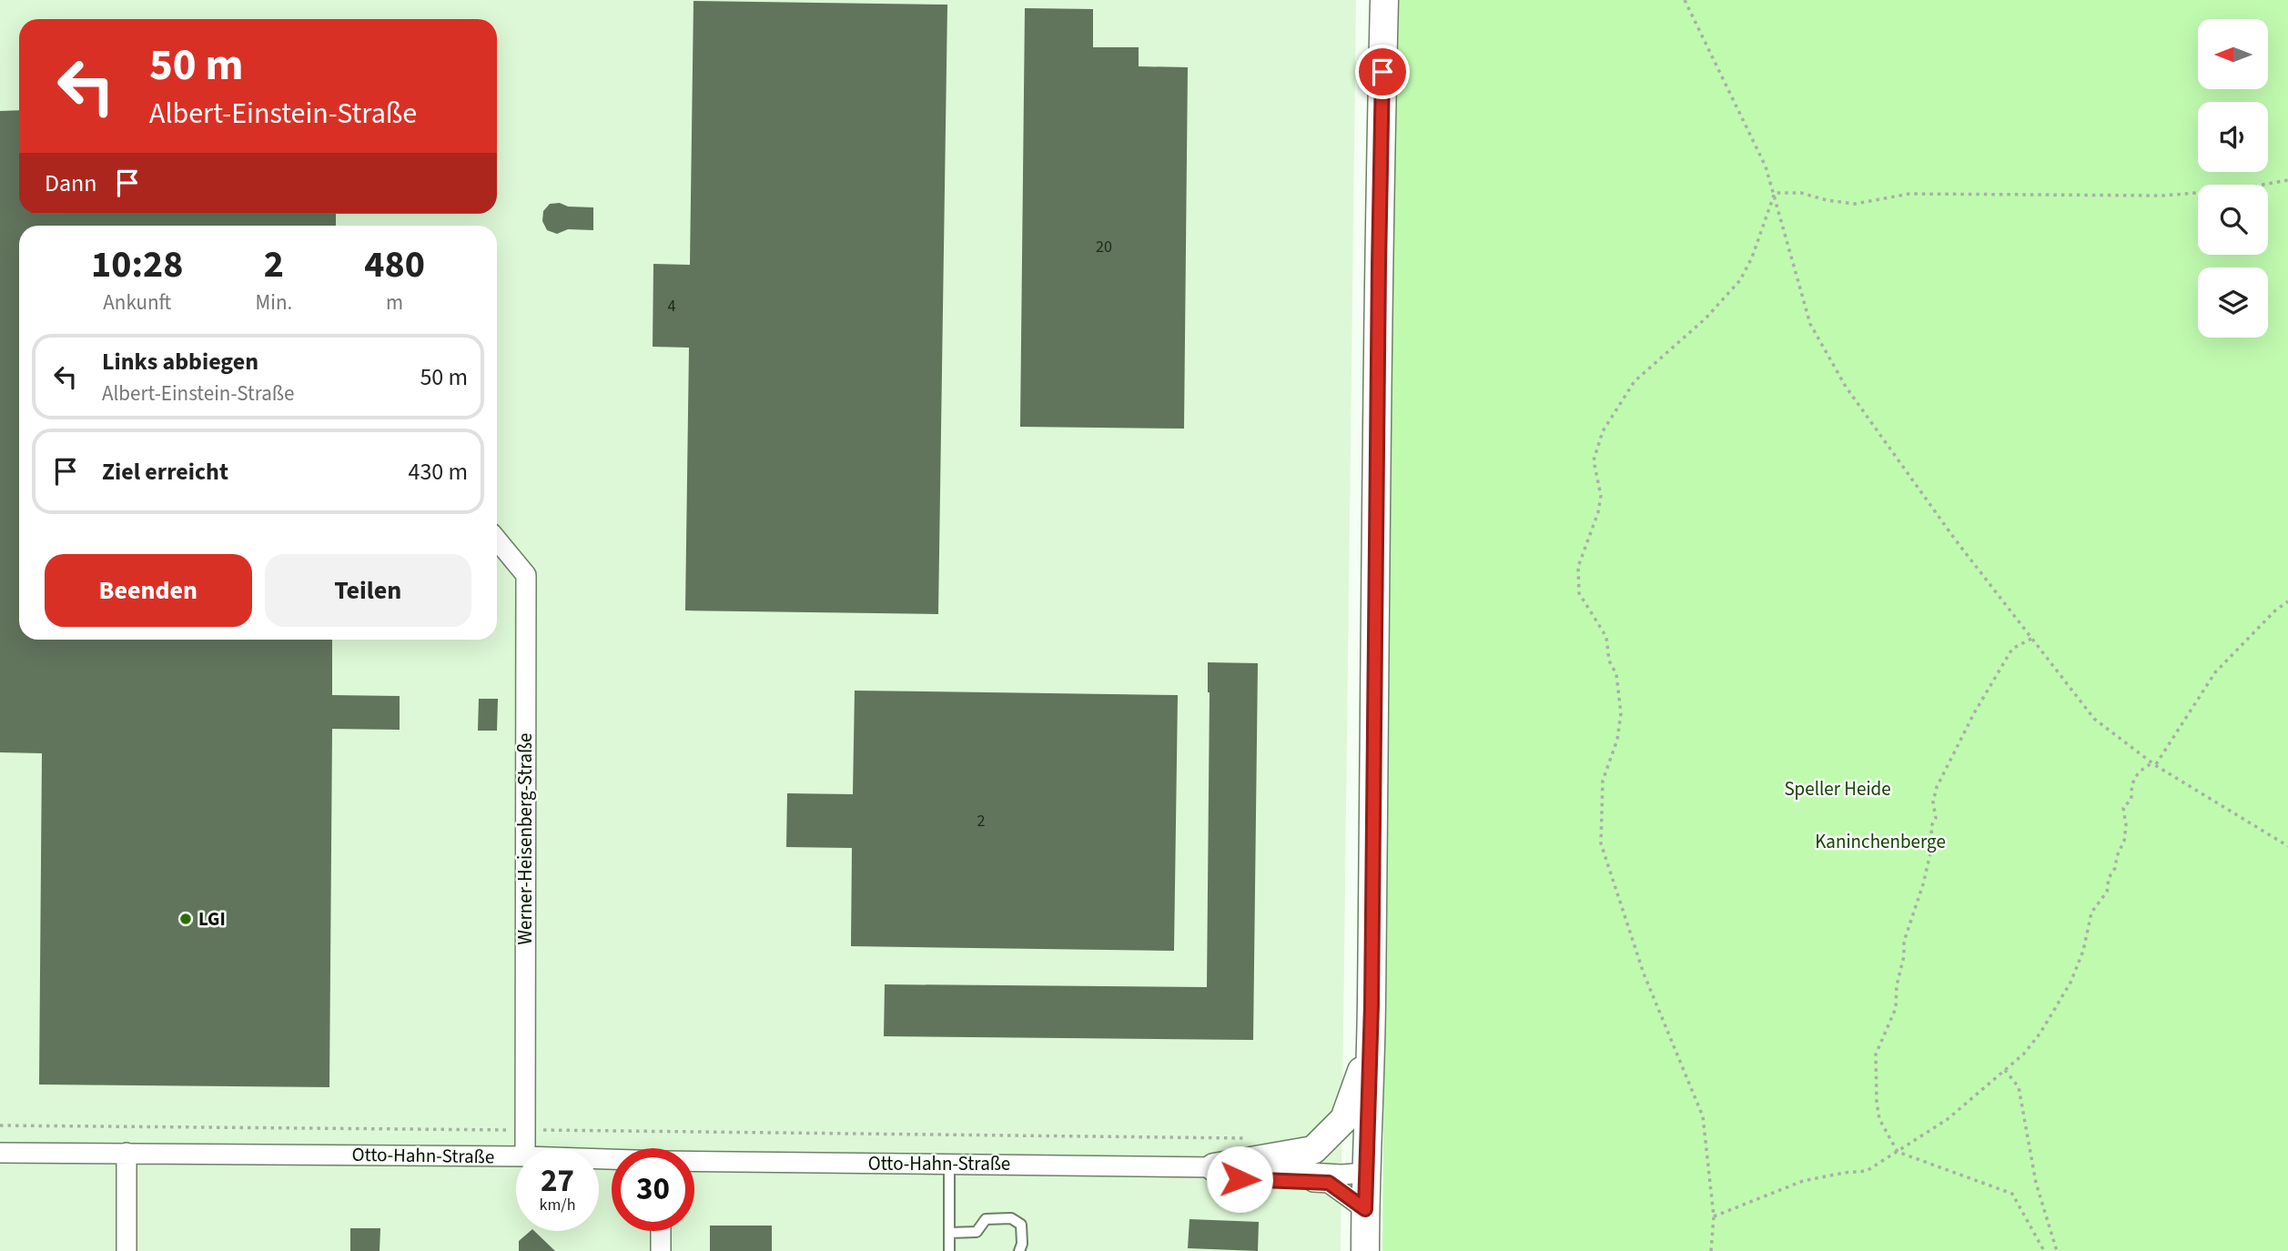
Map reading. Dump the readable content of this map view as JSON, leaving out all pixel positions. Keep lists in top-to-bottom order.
{
  "streets": {
    "street": ["Werner-Heisenberg-Straße", "Otto-Hahn-Straße"]
  },
  "parks": ["Speller Heide", "Kaninchenberge"],
  "places": ["LGI"],
  "house_numbers": ["20", "4", "2"],
  "north": "left",
  "page": {
    "turn": ["50 m", "Albert-Einstein-Straße"],
    "then": "Dann",
    "eta": [
      "10:28",
      "Ankunft",
      "2",
      "Min.",
      "480",
      "m"
    ],
    "list": [
      {
        "name": "Links abbiegen",
        "note": "Albert-Einstein-Straße",
        "value": "50 m"
      },
      {
        "name": "Ziel erreicht",
        "value": "430 m"
      }
    ],
    "buttons": ["Beenden", "Teilen"],
    "speed": "27 km/h",
    "limit": "30"
  }
}
